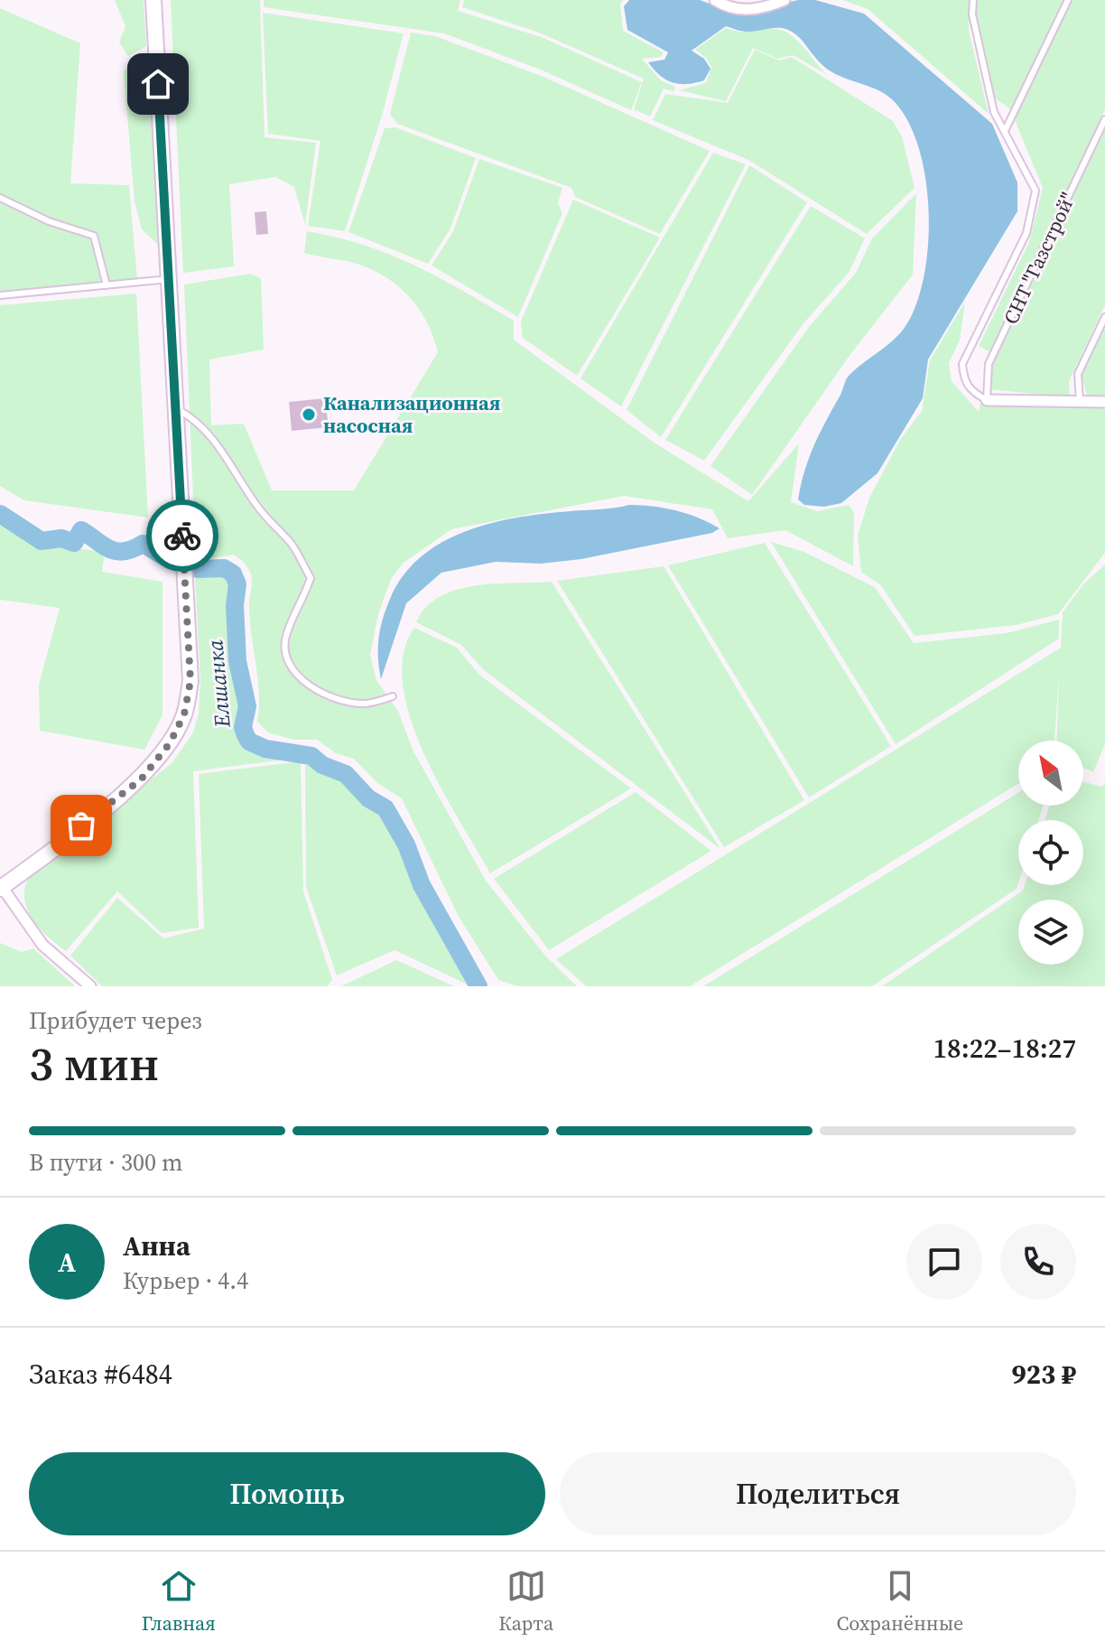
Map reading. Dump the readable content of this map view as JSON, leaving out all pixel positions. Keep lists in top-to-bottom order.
{
  "streets": {
    "lane": ["СНТ \"Газстрой\""]
  },
  "water": ["Елшанка"],
  "places": ["Канализационная насосная"],
  "north": "top left",
  "page": {
    "heading": ["3 мин", "Прибудет через", "18:22–18:27"],
    "panel": [
      "Анна",
      "Курьер · 4.4",
      "Заказ #6484",
      "923 ₽"
    ],
    "bar": "В пути · 300 m",
    "round": "А",
    "buttons": ["Помощь", "Поделиться"],
    "tabs": ["Главная", "Карта", "Сохранённые"]
  }
}
